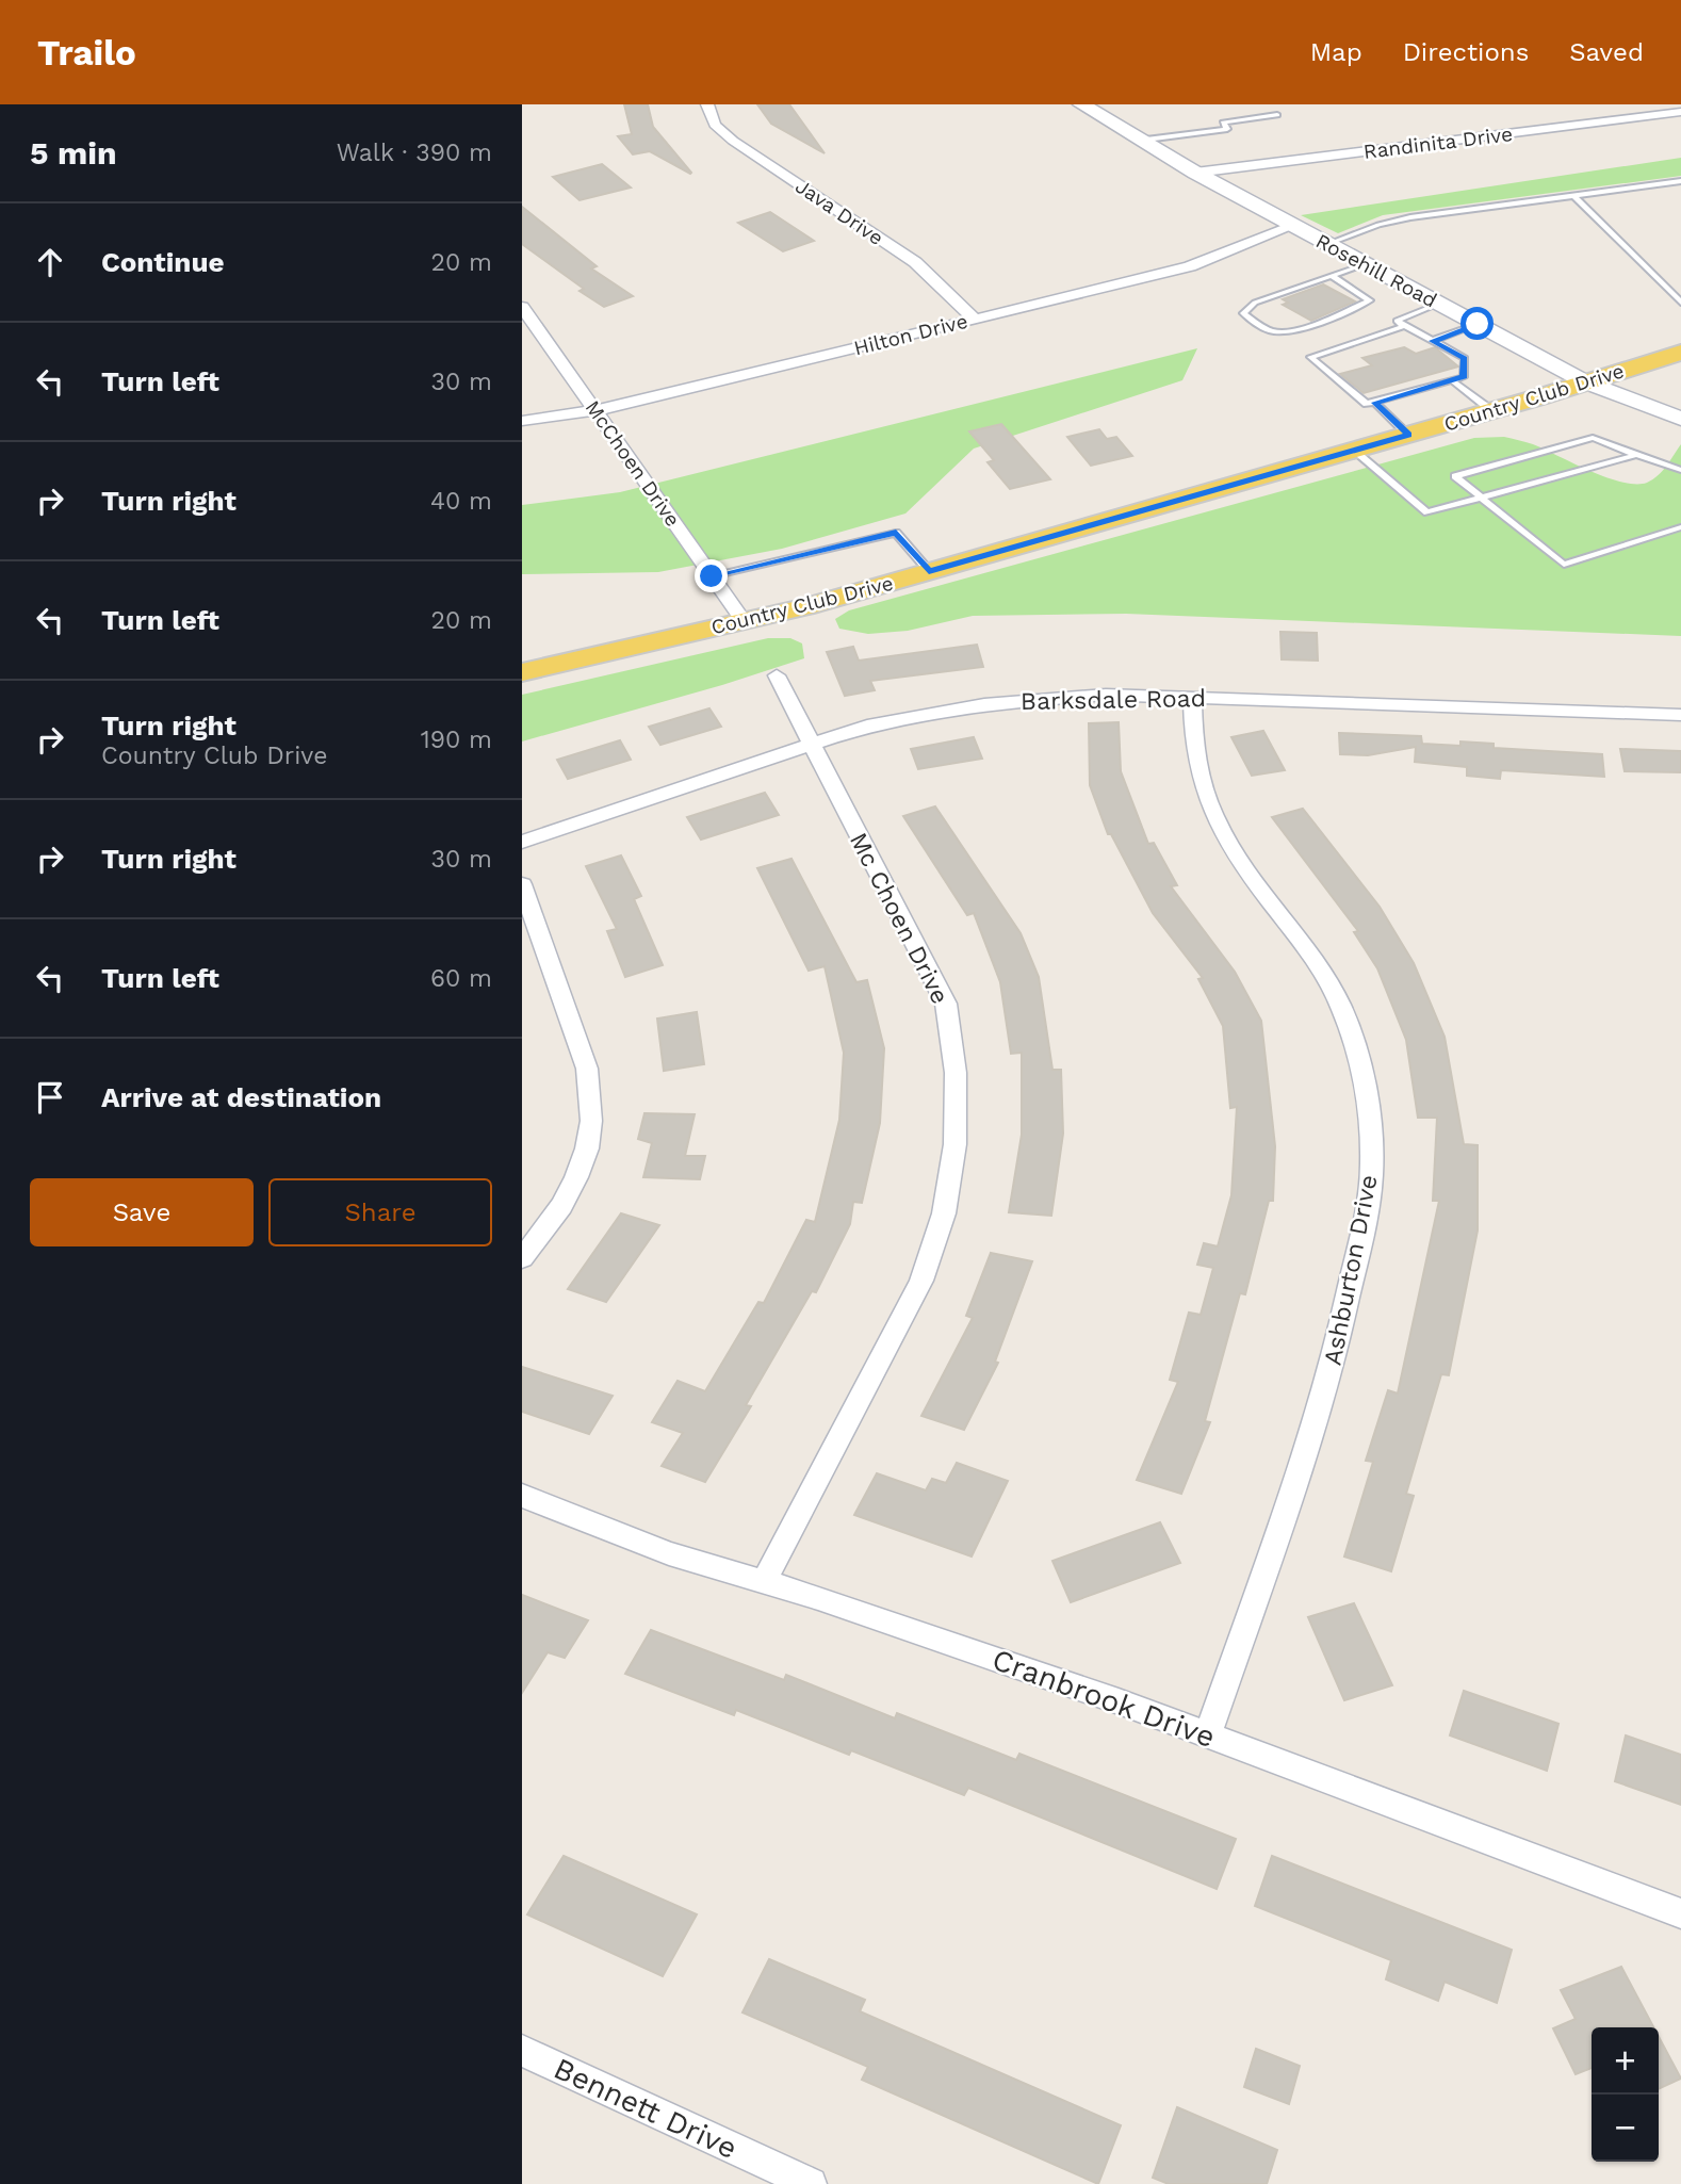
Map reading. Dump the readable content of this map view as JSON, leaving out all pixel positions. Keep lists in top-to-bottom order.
{
  "streets": {
    "main road": ["Rosehill Road", "Country Club Drive"],
    "street": [
      "Randinita Drive",
      "Java Drive",
      "Hilton Drive",
      "McChoen Drive",
      "Barksdale Road",
      "Mc Choen Drive",
      "Ashburton Drive",
      "Cranbrook Drive",
      "Bennett Drive"
    ]
  },
  "crossings": [
    ["Randinita Drive", "Rosehill Road"],
    ["Java Drive", "Hilton Drive"],
    ["Rosehill Road", "Hilton Drive"],
    ["Rosehill Road", "Country Club Drive"],
    ["Hilton Drive", "McChoen Drive"],
    ["Country Club Drive", "McChoen Drive"],
    ["Barksdale Road", "Mc Choen Drive"],
    ["Barksdale Road", "Ashburton Drive"],
    ["Mc Choen Drive", "Cranbrook Drive"],
    ["Ashburton Drive", "Cranbrook Drive"]
  ],
  "page": {
    "header": "Trailo",
    "nav": ["Map", "Directions", "Saved"],
    "heading": ["5 min", "Walk · 390 m"],
    "list": [
      ["Continue", "20 m"],
      ["Turn left", "30 m"],
      ["Turn right", "40 m"],
      ["Turn left", "20 m"],
      ["Turn right", "Country Club Drive", "190 m"],
      ["Turn right", "30 m"],
      ["Turn left", "60 m"],
      "Arrive at destination"
    ],
    "buttons": ["Save", "Share"],
    "map_buttons": ["+", "−"]
  }
}
